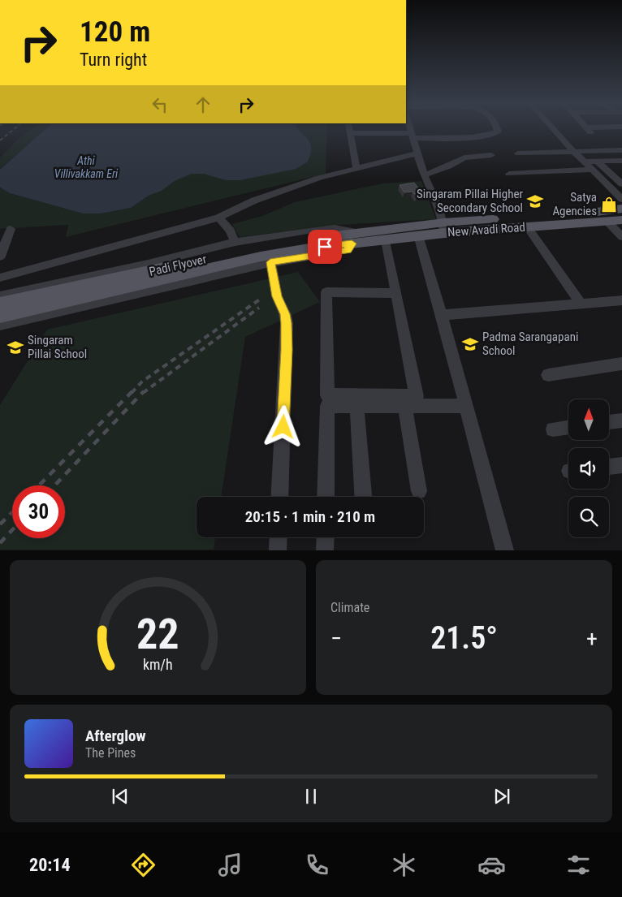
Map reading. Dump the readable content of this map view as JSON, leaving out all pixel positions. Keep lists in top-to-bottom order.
{
  "streets": {
    "main road": ["New Avadi Road", "Padi Flyover"]
  },
  "crossings": [
    ["New Avadi Road", "Padi Flyover"]
  ],
  "water": ["Athi Villivakkam Eri"],
  "places": {
    "school or university": ["Singaram Pillai Higher Secondary School", "Padma Sarangapani School", "Singaram Pillai School"],
    "shop": ["Satya Agencies"]
  },
  "north": "top",
  "page": {
    "turn": ["120 m", "Turn right"],
    "limit": "30",
    "trip": "20:15 · 1 min · 210 m",
    "tile": "Climate",
    "heat": ["−", "21.5°", "+"],
    "song": ["Afterglow", "The Pines"],
    "tabs": "20:14",
    "gauge": ["22", "km/h"]
  }
}
